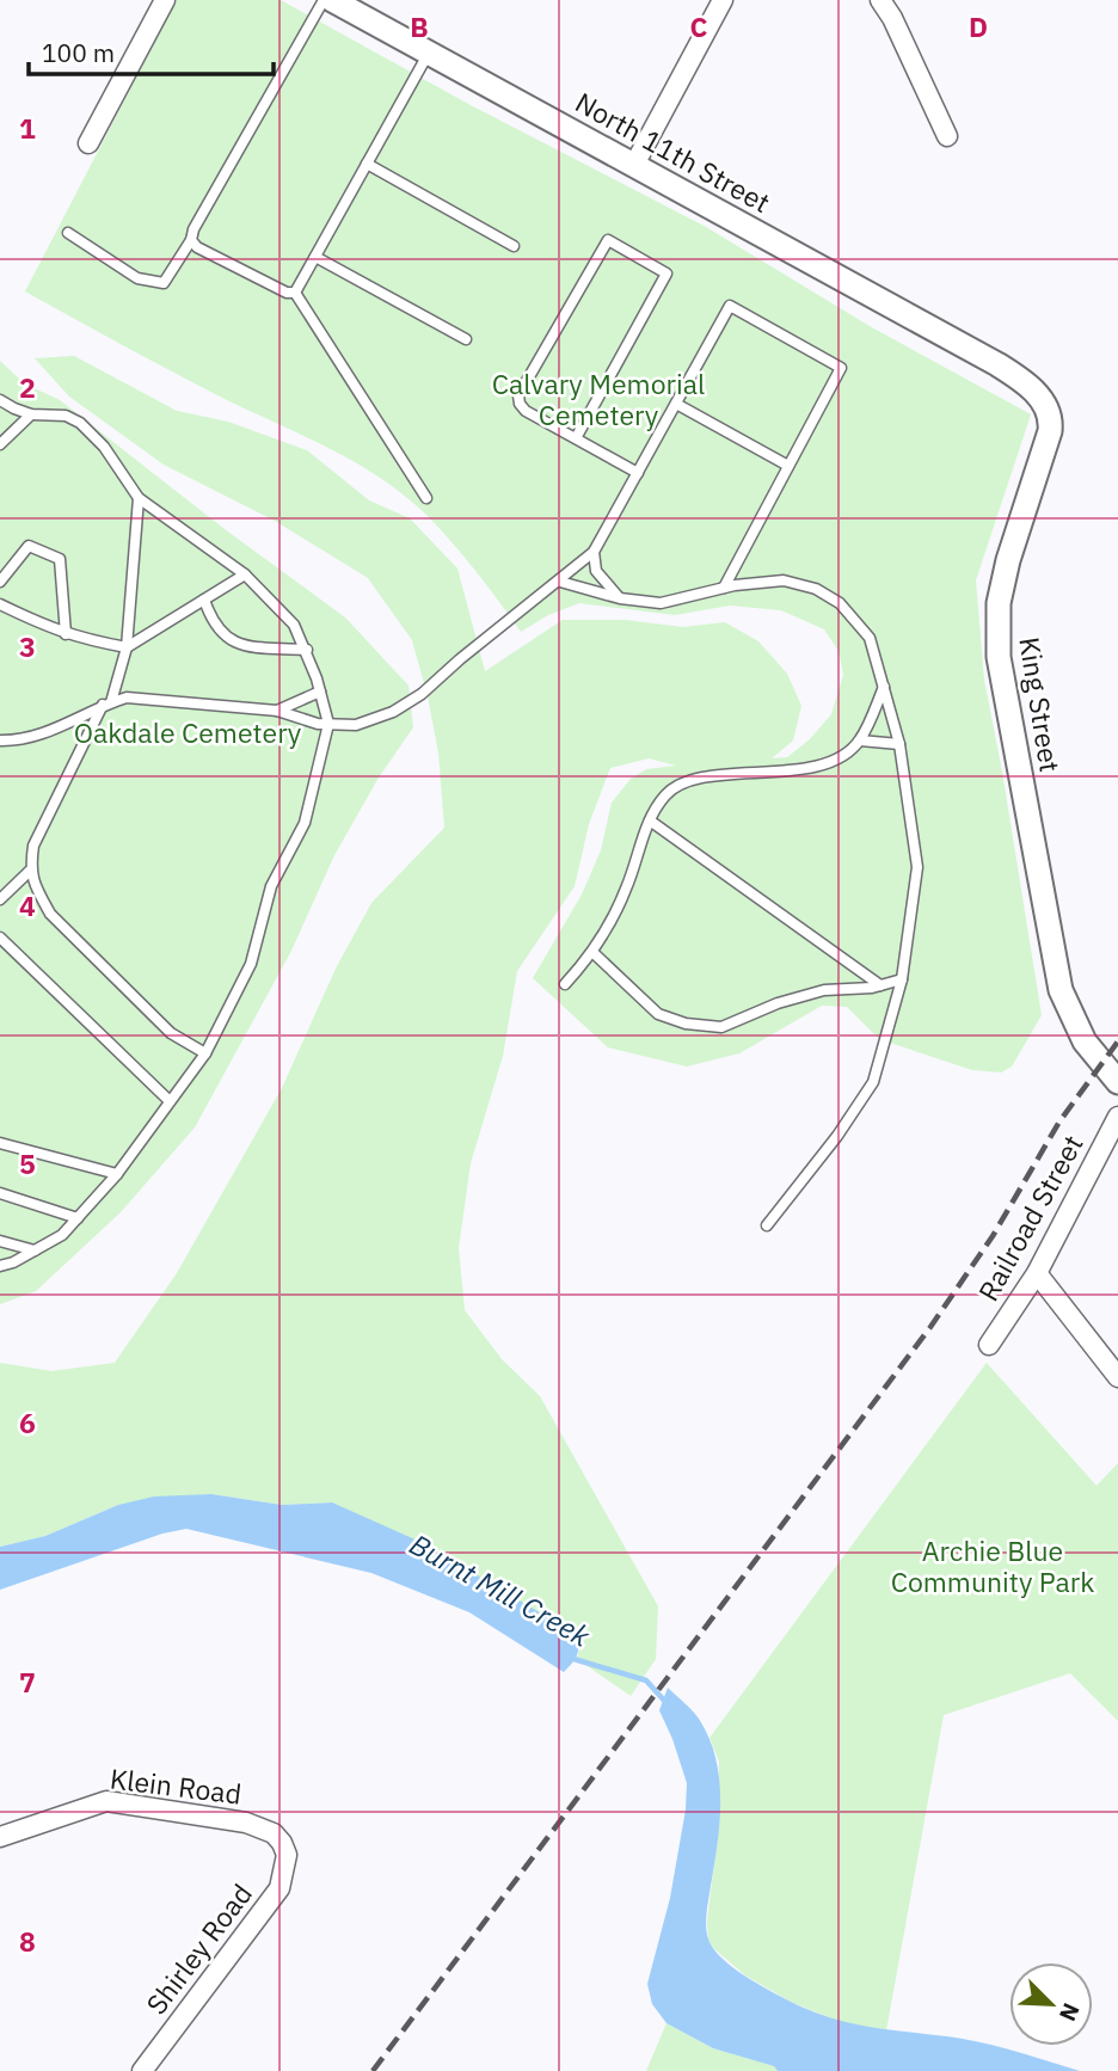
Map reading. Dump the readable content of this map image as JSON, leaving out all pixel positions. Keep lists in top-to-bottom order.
{
  "streets": {
    "street": [
      "North 11th Street",
      "King Street",
      "Railroad Street",
      "Klein Road",
      "Shirley Road"
    ]
  },
  "crossings": [
    ["North 11th Street", "King Street"],
    ["Klein Road", "Shirley Road"]
  ],
  "water": ["Burnt Mill Creek"],
  "parks": ["Calvary Memorial Cemetery", "Oakdale Cemetery", "Archie Blue Community Park"],
  "scale_bar": "100 m",
  "north": "bottom right",
  "grid": {
    "columns": ["B", "C", "D"],
    "rows": [
      "1",
      "2",
      "3",
      "4",
      "5",
      "6",
      "7",
      "8"
    ]
  }
}
